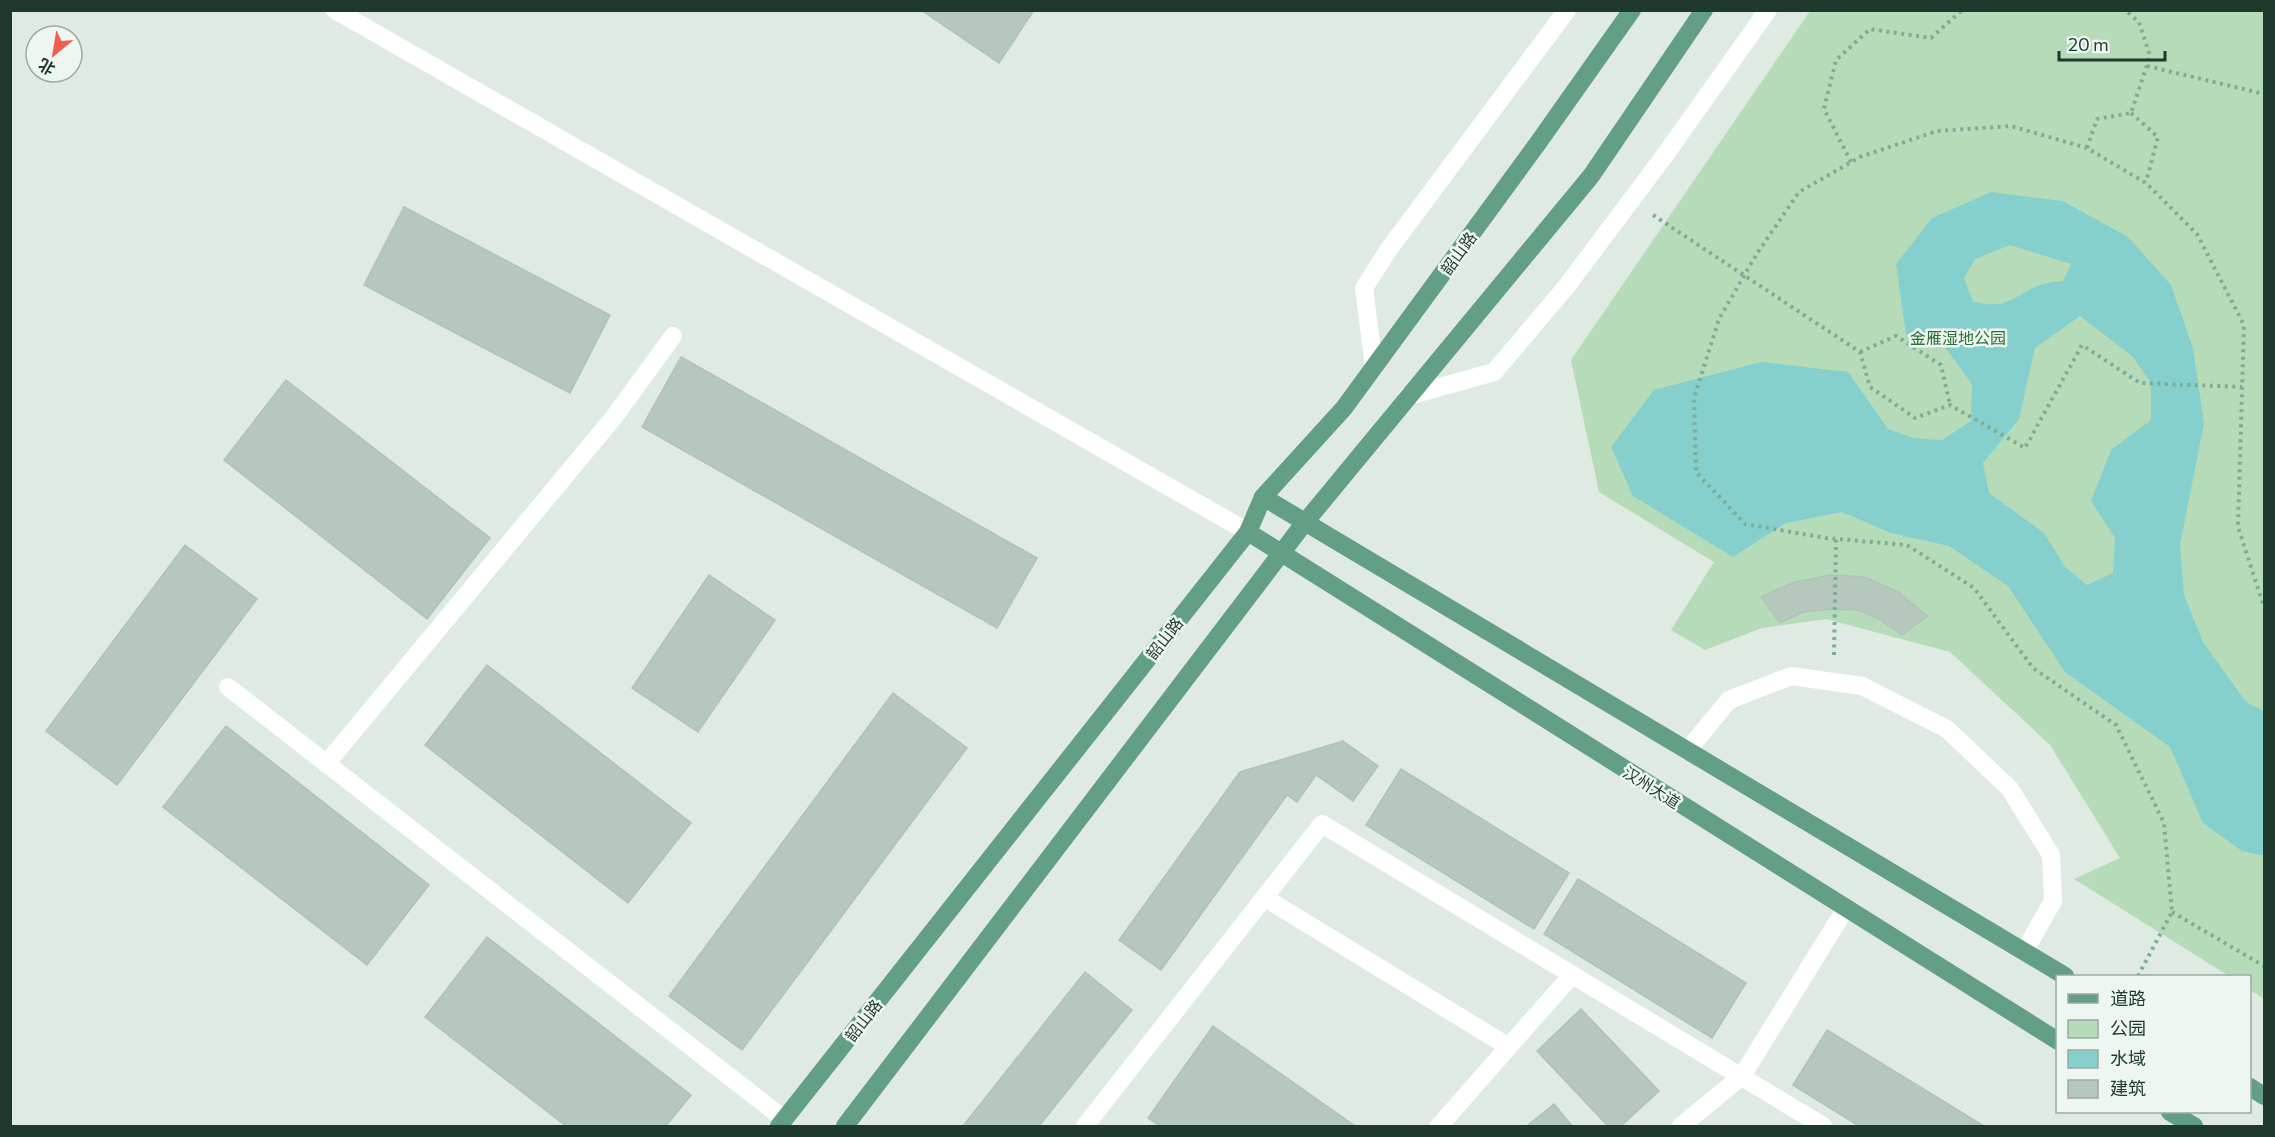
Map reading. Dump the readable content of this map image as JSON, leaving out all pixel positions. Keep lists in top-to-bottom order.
{
  "streets": {
    "main road": ["韶山路", "汉州大道"]
  },
  "crossings": [
    ["韶山路", "汉州大道"]
  ],
  "parks": ["金雁湿地公园"],
  "legend": [
    "道路",
    "公园",
    "水域",
    "建筑"
  ],
  "scale_bar": "20 m",
  "north": "bottom left"
}
